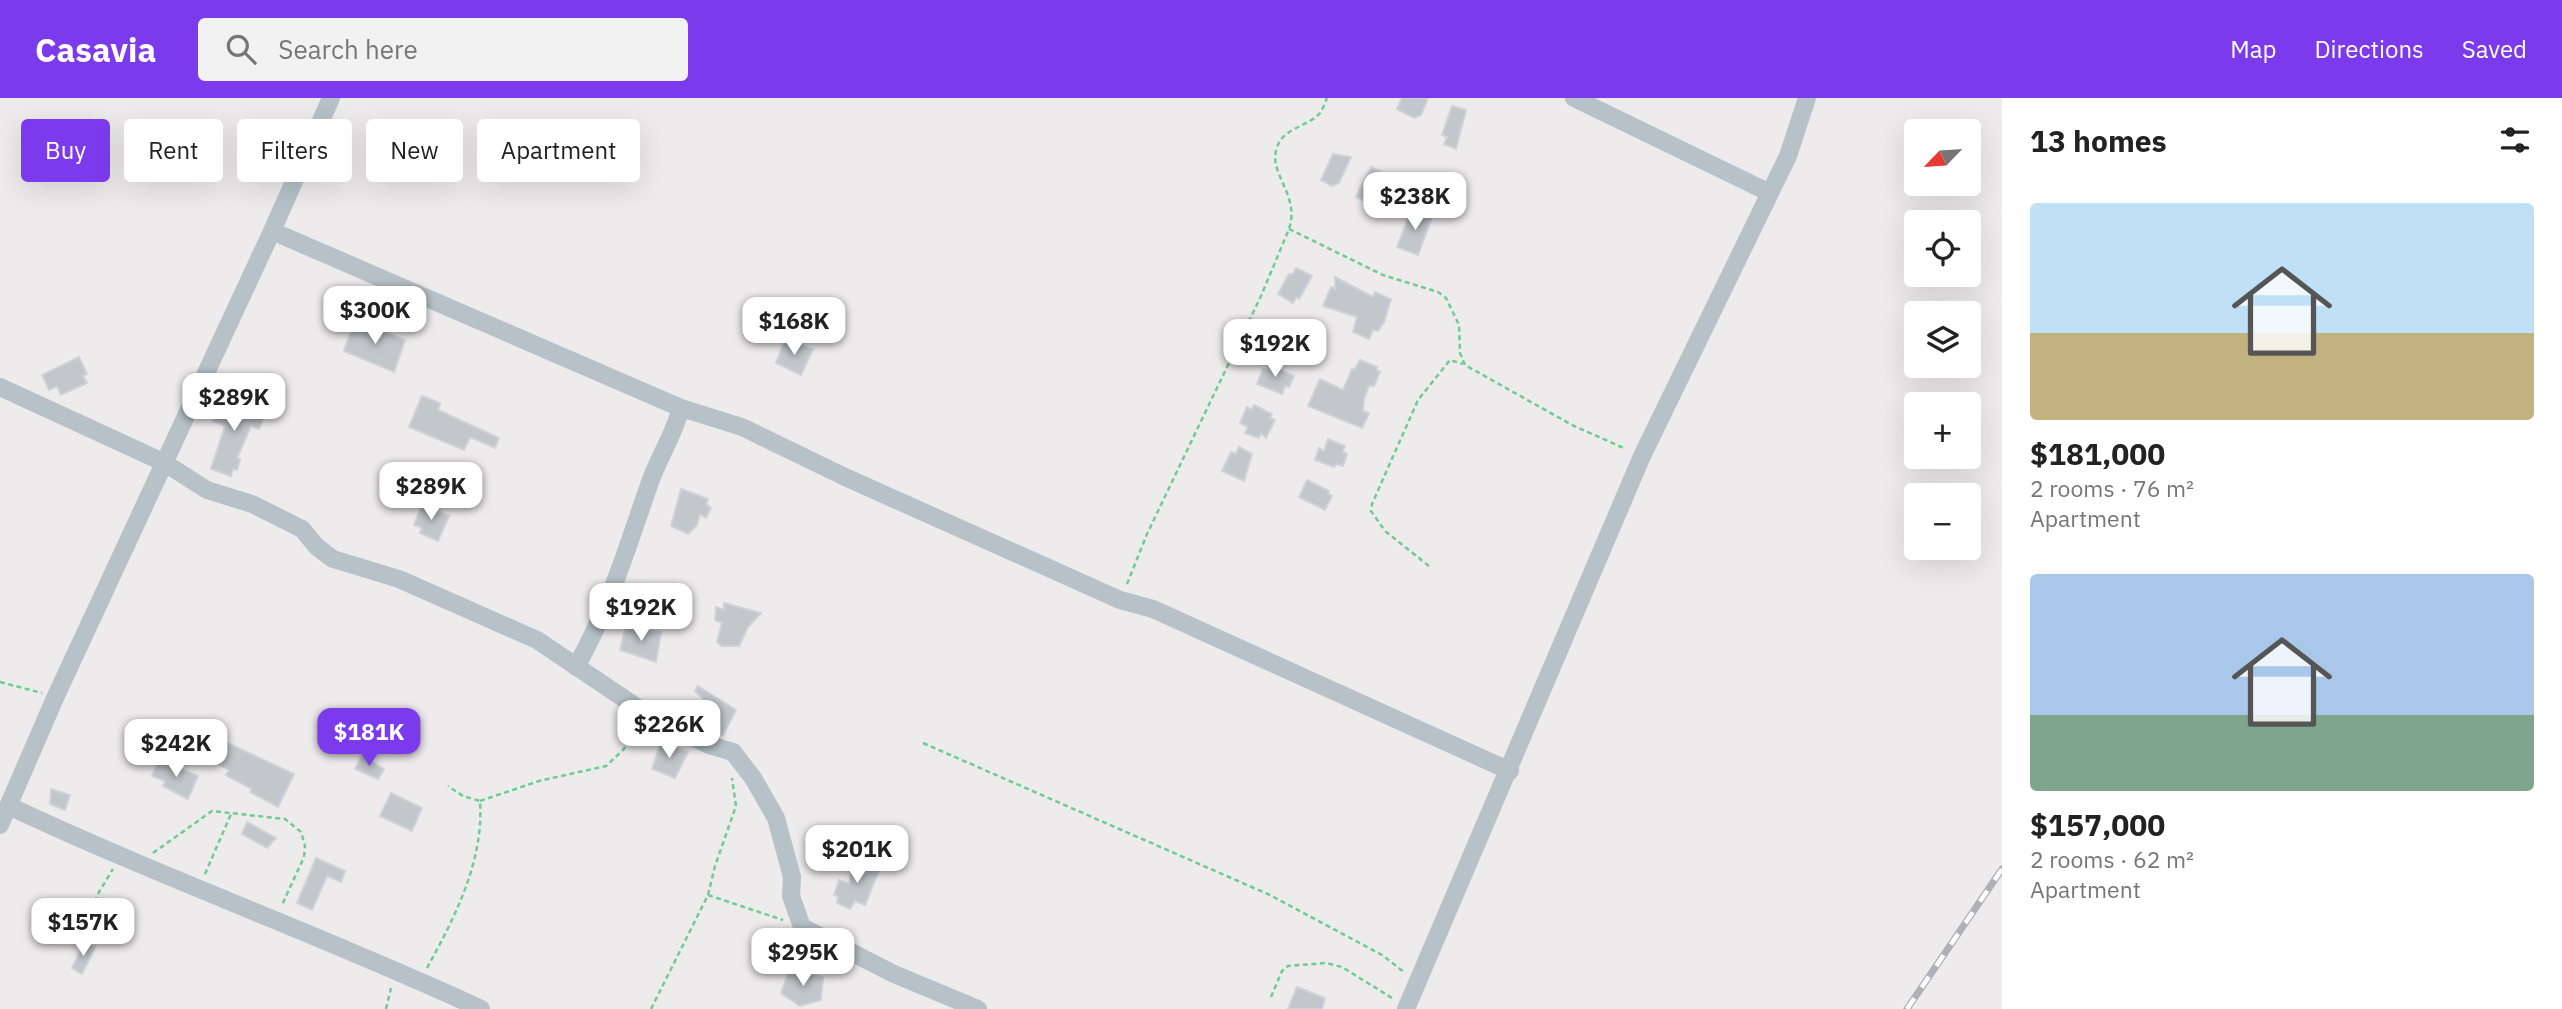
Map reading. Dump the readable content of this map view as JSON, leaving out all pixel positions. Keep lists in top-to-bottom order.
{
  "north": "bottom left",
  "page": {
    "header": "Casavia",
    "search": "Search here",
    "nav": ["Map", "Directions", "Saved"],
    "heading": "13 homes",
    "map_buttons": ["+", "−"],
    "chip": [
      "Buy",
      "Rent",
      "Filters",
      "New",
      "Apartment"
    ],
    "price": [
      "$238K",
      "$300K",
      "$168K",
      "$192K",
      "$289K",
      "$289K",
      "$192K",
      "$226K",
      "$181K",
      "$242K",
      "$201K",
      "$157K",
      "$295K"
    ],
    "list": [
      {
        "name": "$181,000",
        "note": "2 rooms · 76 m² · Apartment"
      },
      {
        "name": "$157,000",
        "note": "2 rooms · 62 m² · Apartment"
      }
    ]
  }
}
